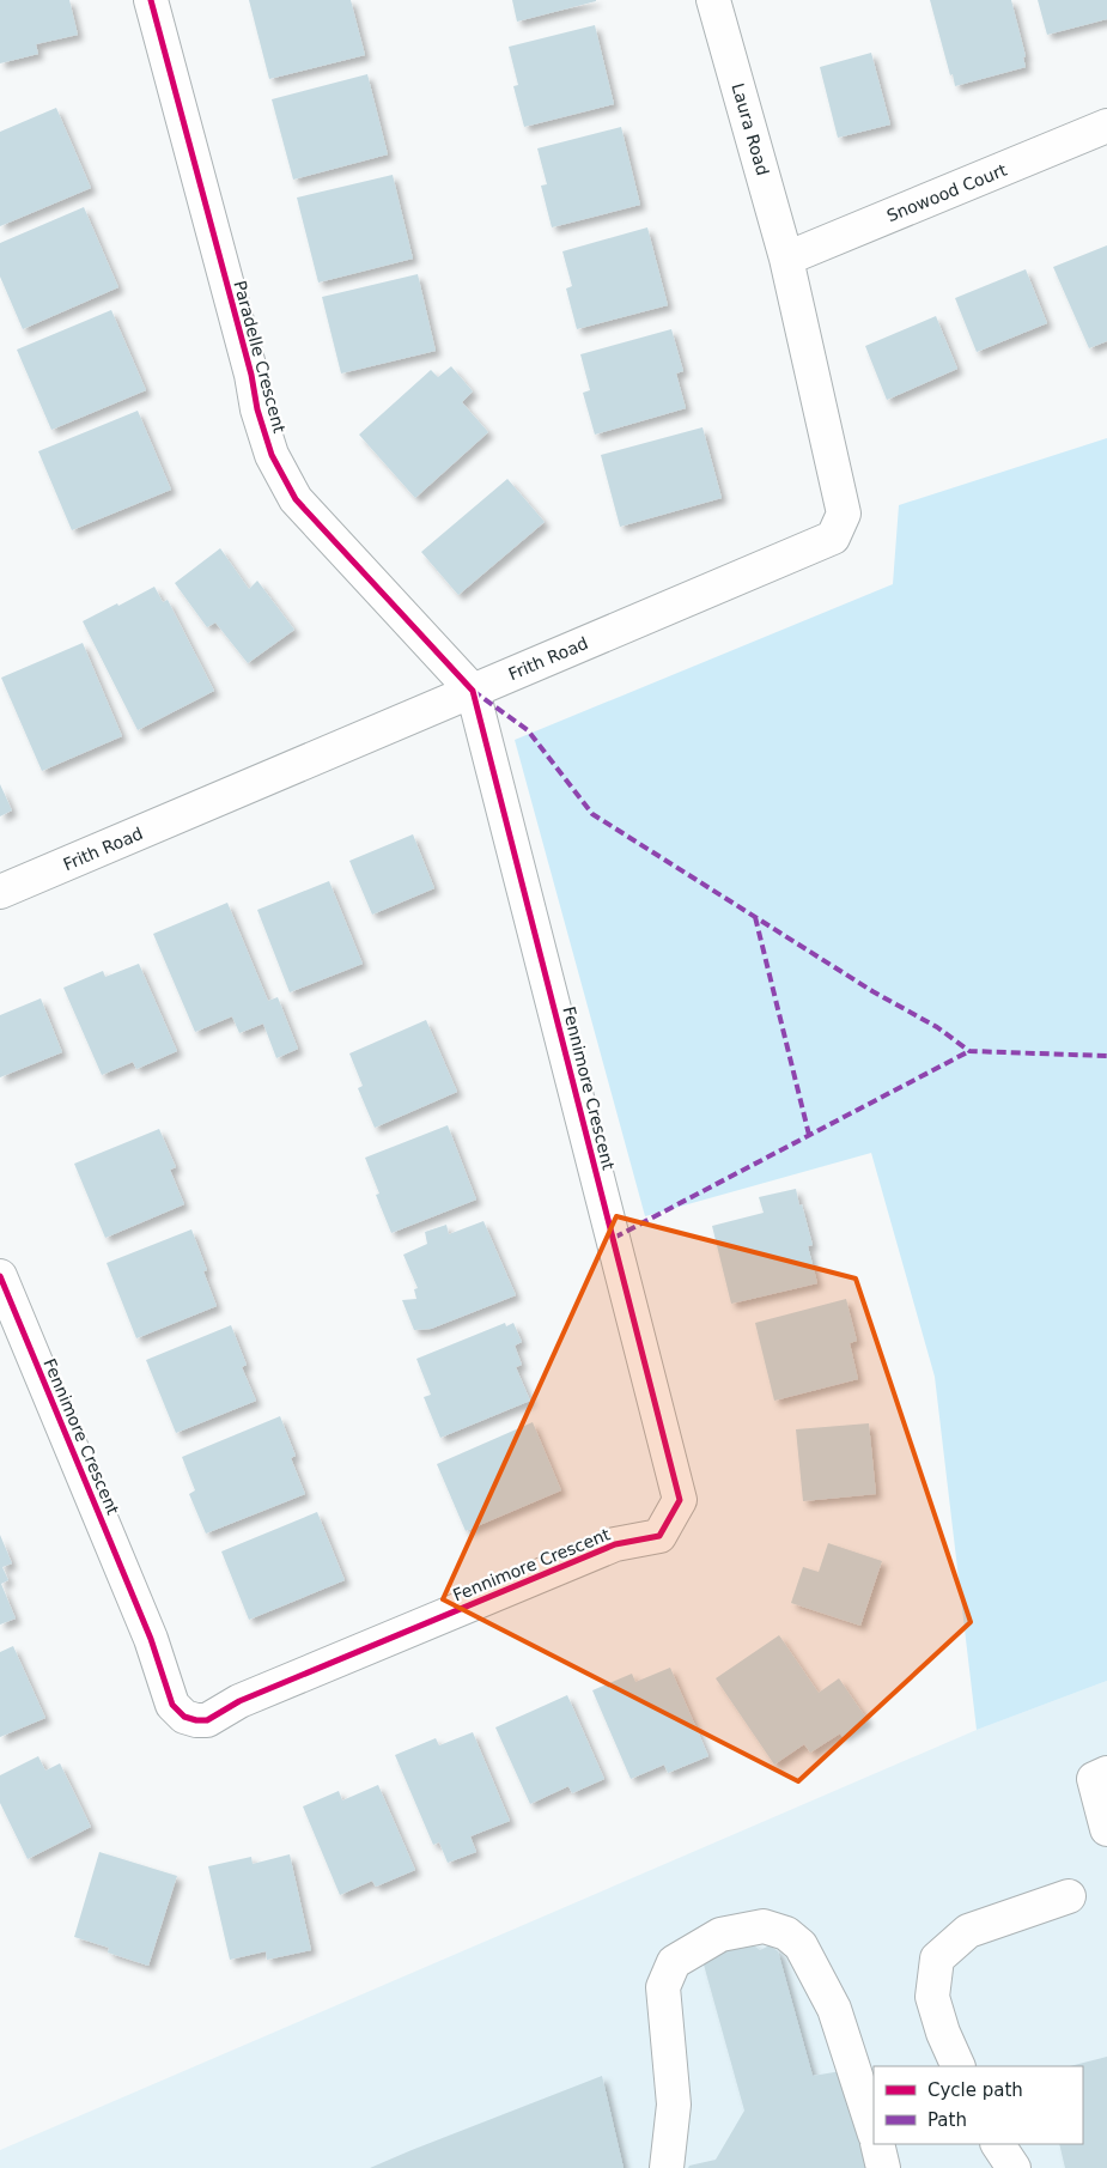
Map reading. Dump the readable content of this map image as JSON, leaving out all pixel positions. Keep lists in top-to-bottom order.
{
  "streets": {
    "street": [
      "Laura Road",
      "Snowood Court",
      "Paradelle Crescent",
      "Frith Road",
      "Fennimore Crescent"
    ]
  },
  "crossings": [
    ["Laura Road", "Snowood Court"],
    ["Laura Road", "Frith Road"],
    ["Snowood Court", "Frith Road"],
    ["Paradelle Crescent", "Frith Road"],
    ["Paradelle Crescent", "Fennimore Crescent"],
    ["Frith Road", "Fennimore Crescent"]
  ],
  "legend": ["Cycle path", "Path"]
}
